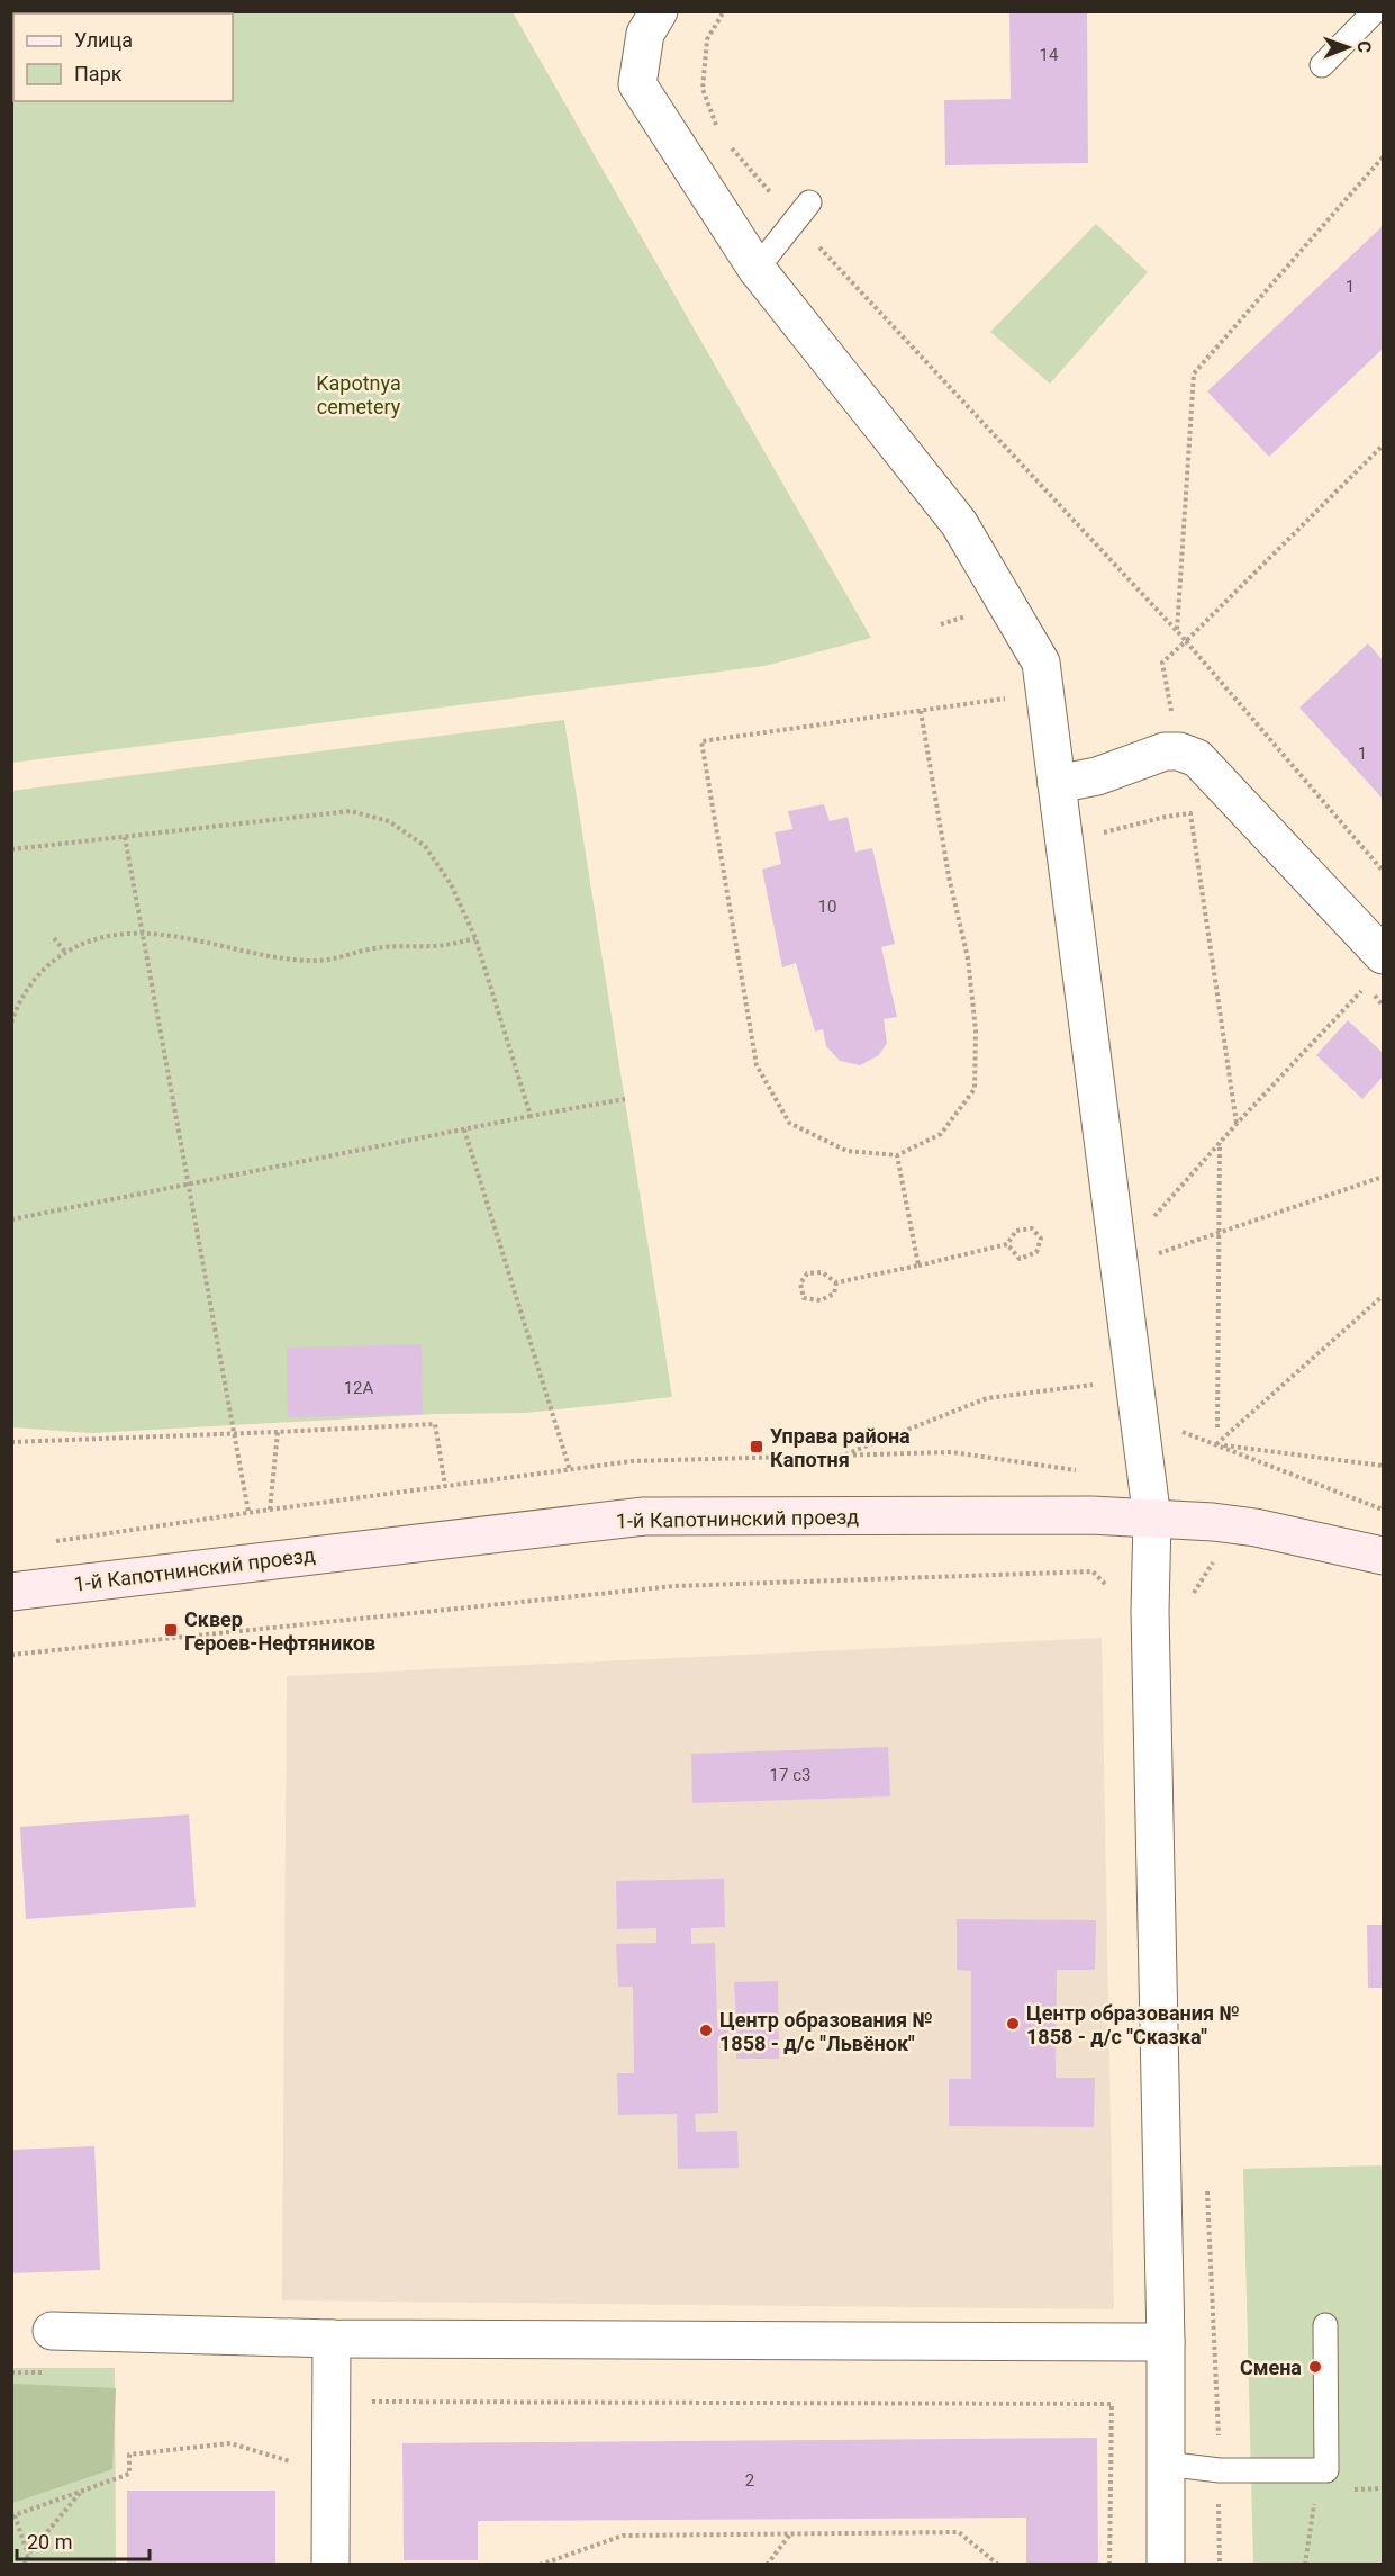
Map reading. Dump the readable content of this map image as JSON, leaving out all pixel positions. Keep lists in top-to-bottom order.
{
  "streets": {
    "street": ["1-й Капотнинский проезд"]
  },
  "parks": ["Kapotnya cemetery"],
  "places": {
    "transit": ["Управа района Капотня", "Сквер Героев-Нефтяников"],
    "other": ["Центр образования № 1858 - д/с \"Сказка\"", "Центр образования № 1858 - д/с \"Львёнок\"", "Смена"]
  },
  "house_numbers": [
    "14",
    "1",
    "1",
    "10",
    "12А",
    "17 с3",
    "2"
  ],
  "legend": ["Улица", "Парк"],
  "scale_bar": "20 m",
  "north": "right"
}
